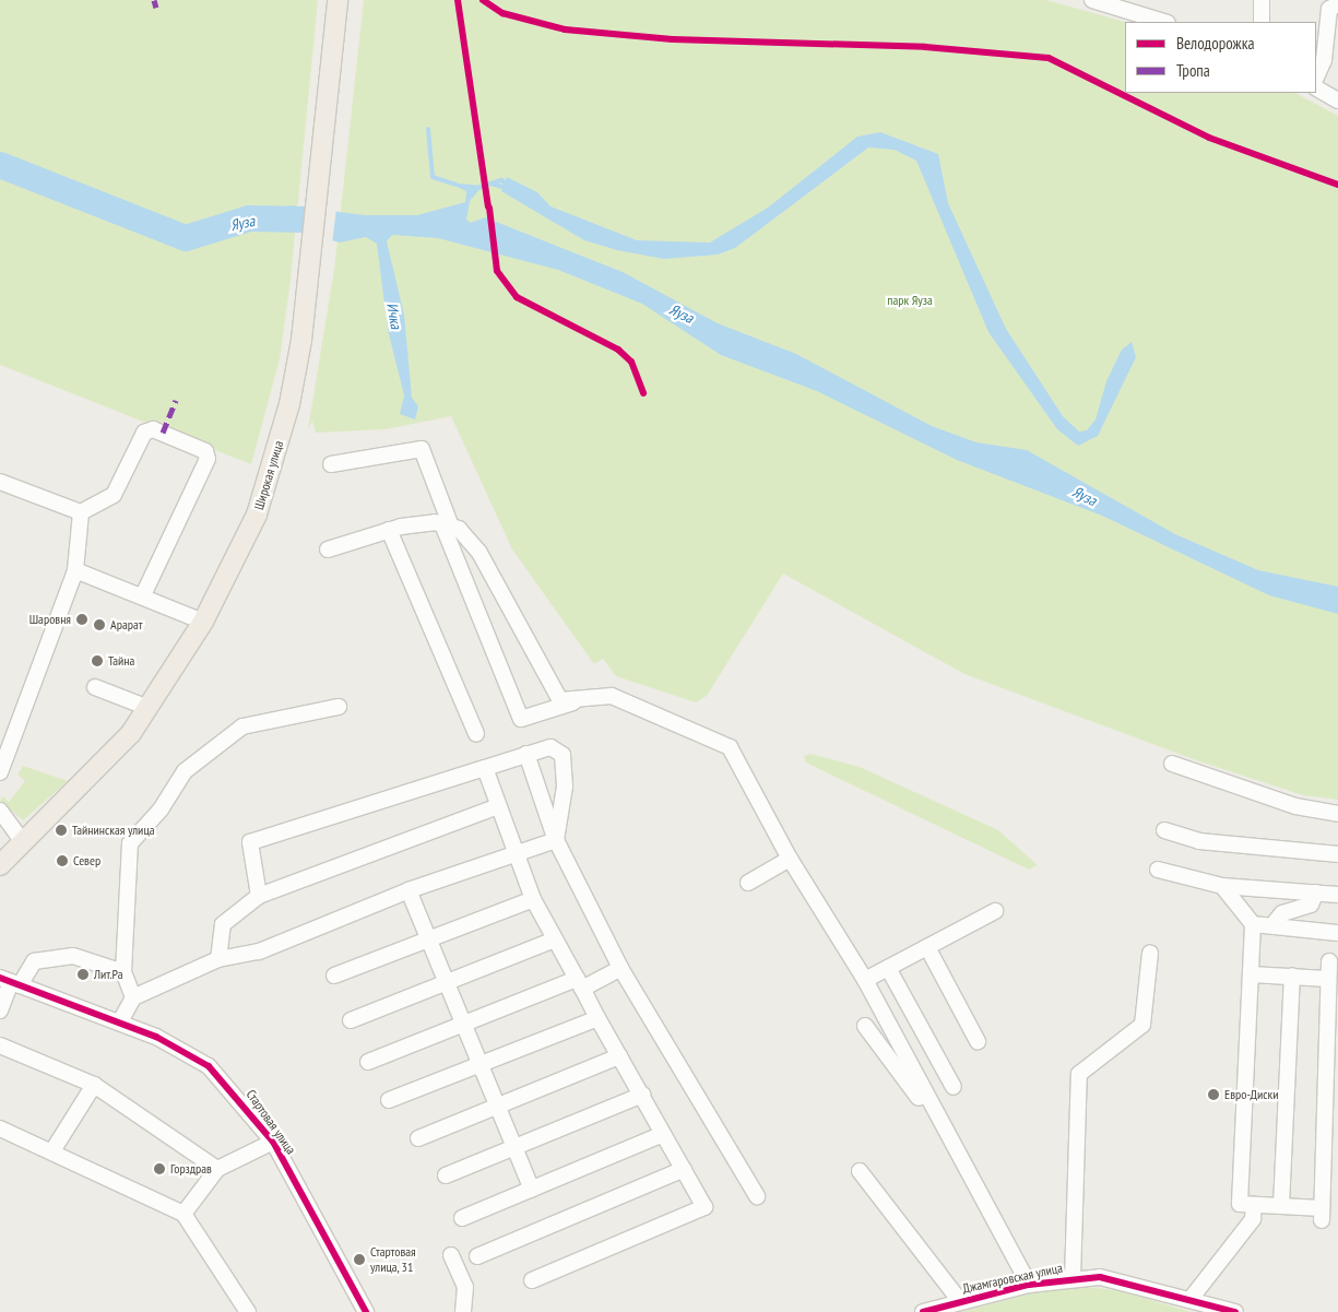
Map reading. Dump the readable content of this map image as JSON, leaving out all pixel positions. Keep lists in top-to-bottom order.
{
  "streets": {
    "main road": ["Широкая улица"],
    "street": ["Стартовая улица", "Джамгаровская улица"]
  },
  "water": ["Яуза", "Ичка"],
  "parks": ["парк Яуза"],
  "places": [
    "Шаровня",
    "Арарат",
    "Тайна",
    "Тайнинская улица",
    "Север",
    "Лит.Ра",
    "Евро-Диски",
    "Горздрав",
    "Стартовая улица, 31"
  ],
  "legend": ["Велодорожка", "Тропа"]
}
